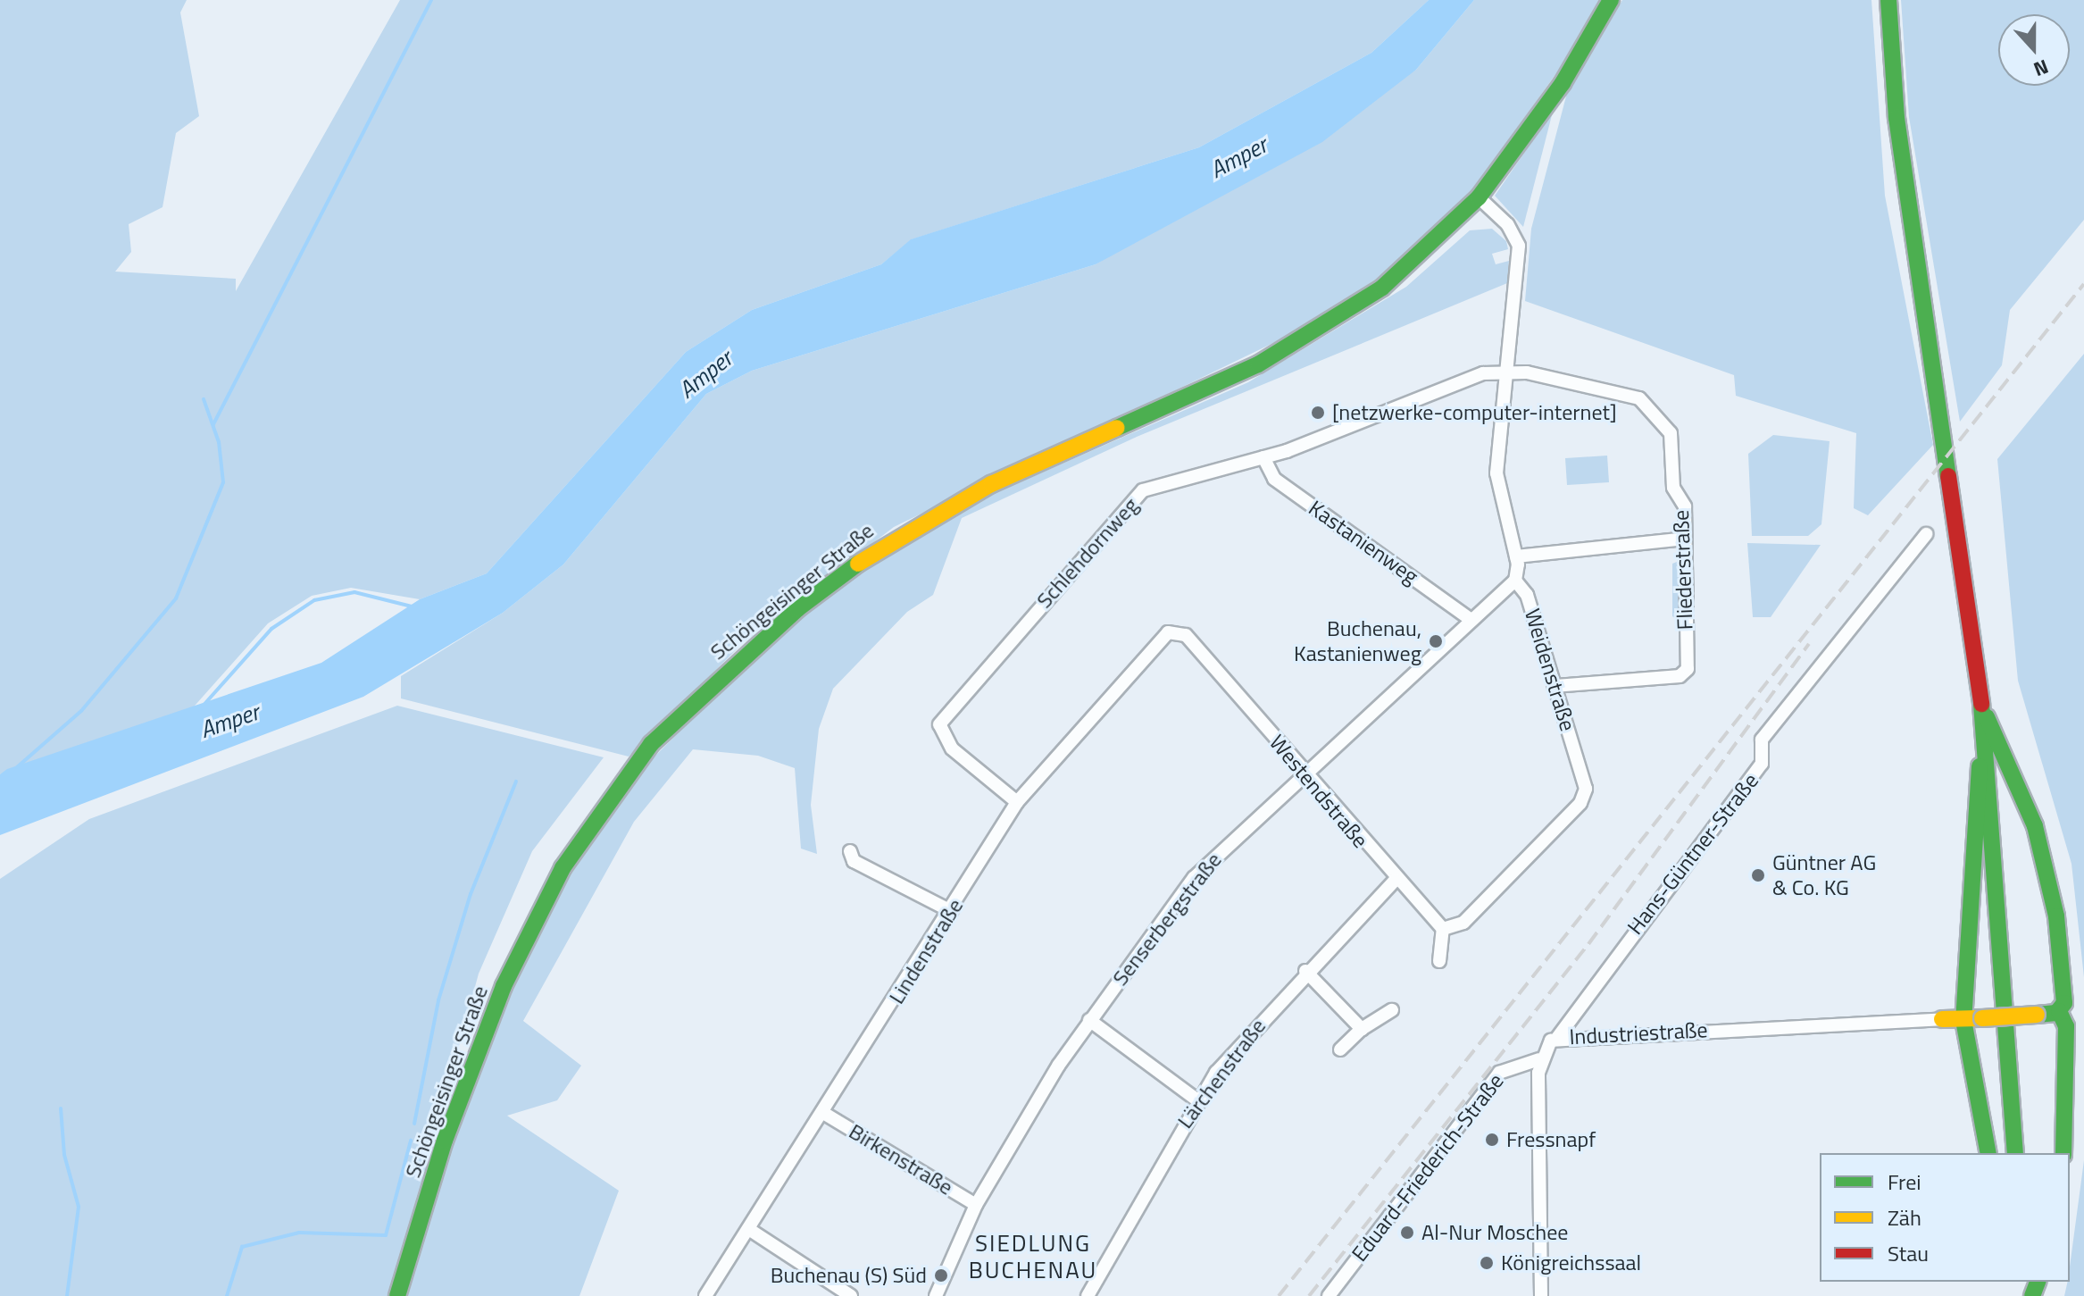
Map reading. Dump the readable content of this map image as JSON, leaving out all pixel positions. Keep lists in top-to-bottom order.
{
  "streets": {
    "main road": ["Schöngeisinger Straße"],
    "street": [
      "Kastanienweg",
      "Schlehdornweg",
      "Fliederstraße",
      "Weidenstraße",
      "Westendstraße",
      "Hans-Güntner-Straße",
      "Senserbergstraße",
      "Lindenstraße",
      "Industriestraße",
      "Lärchenstraße",
      "Birkenstraße",
      "Eduard-Friederich-Straße"
    ]
  },
  "crossings": [
    ["Kastanienweg", "Schlehdornweg"],
    ["Kastanienweg", "Senserbergstraße"],
    ["Schlehdornweg", "Fliederstraße"],
    ["Schlehdornweg", "Lindenstraße"],
    ["Fliederstraße", "Weidenstraße"],
    ["Weidenstraße", "Westendstraße"],
    ["Weidenstraße", "Senserbergstraße"],
    ["Westendstraße", "Senserbergstraße"],
    ["Westendstraße", "Lindenstraße"],
    ["Westendstraße", "Lärchenstraße"],
    ["Hans-Güntner-Straße", "Industriestraße"],
    ["Senserbergstraße", "Birkenstraße"],
    ["Lindenstraße", "Birkenstraße"],
    ["Industriestraße", "Eduard-Friederich-Straße"]
  ],
  "districts": ["SIEDLUNG BUCHENAU"],
  "water": ["Amper"],
  "places": [
    "[netzwerke-computer-internet]",
    "Buchenau, Kastanienweg",
    "Güntner AG & Co. KG",
    "Fressnapf",
    "Al-Nur Moschee",
    "Königreichssaal",
    "Buchenau (S) Süd"
  ],
  "legend": ["Frei", "Zäh", "Stau"],
  "north": "bottom"
}
